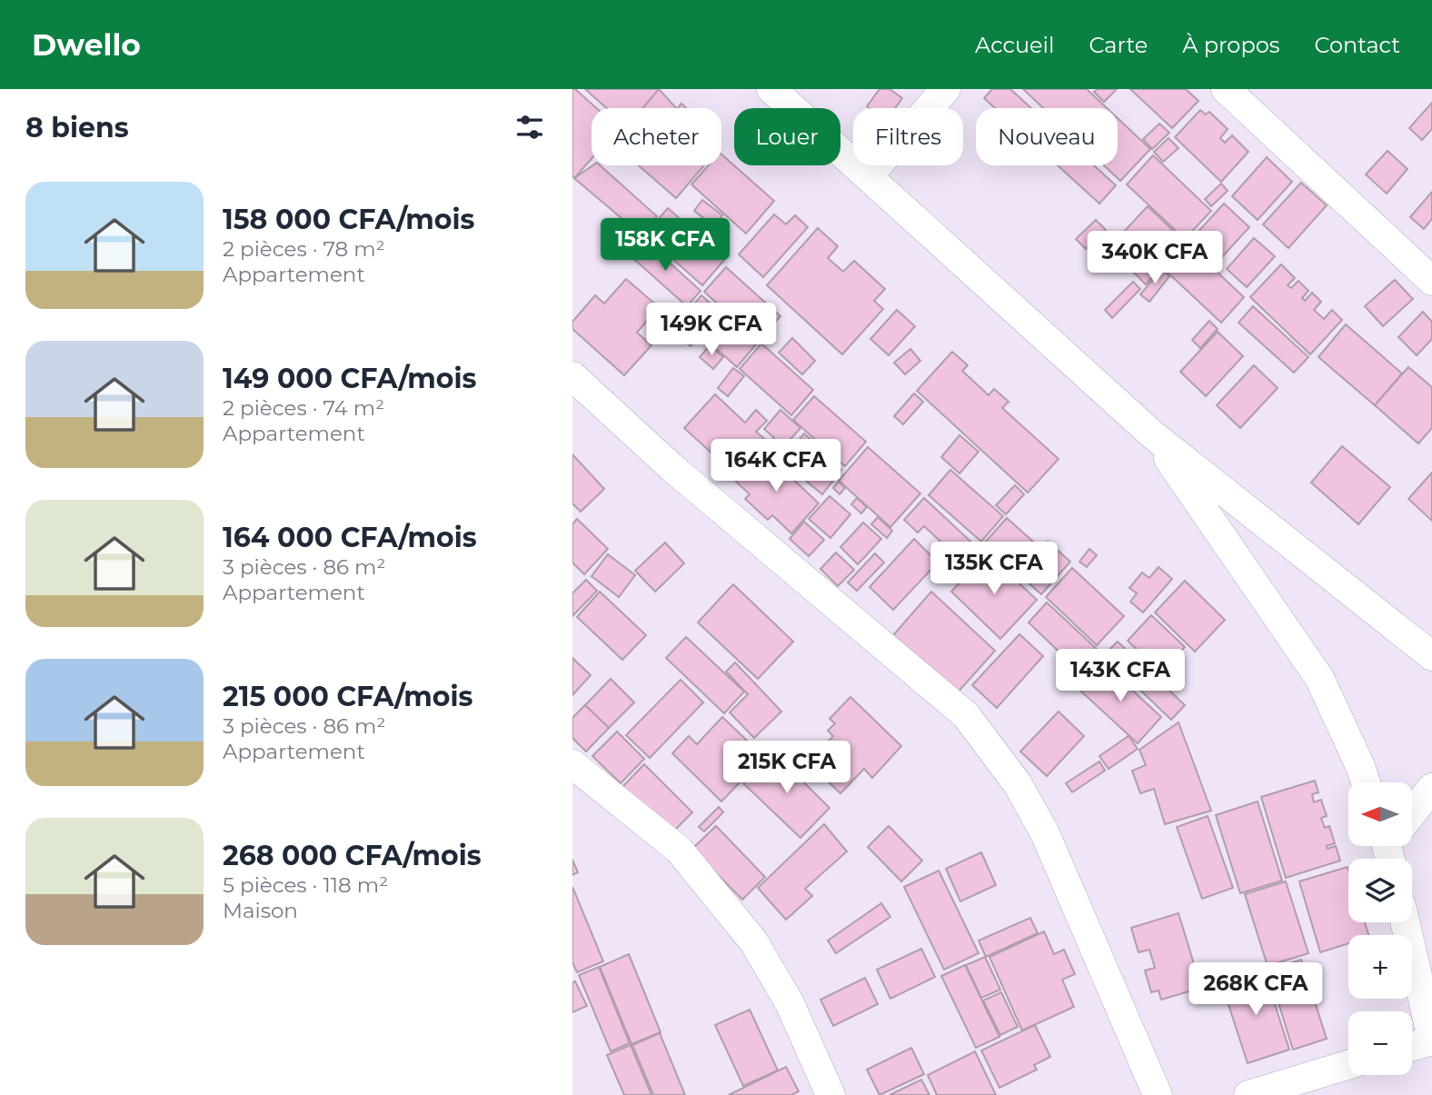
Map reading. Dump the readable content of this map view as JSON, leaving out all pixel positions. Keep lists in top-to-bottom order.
{
  "north": "left",
  "page": {
    "header": "Dwello",
    "nav": [
      "Accueil",
      "Carte",
      "À propos",
      "Contact"
    ],
    "heading": "8 biens",
    "chip": [
      "Acheter",
      "Louer",
      "Filtres",
      "Nouveau"
    ],
    "list": [
      {
        "name": "158 000 CFA/mois",
        "note": "2 pièces · 78 m² · Appartement"
      },
      {
        "name": "149 000 CFA/mois",
        "note": "2 pièces · 74 m² · Appartement"
      },
      {
        "name": "164 000 CFA/mois",
        "note": "3 pièces · 86 m² · Appartement"
      },
      {
        "name": "215 000 CFA/mois",
        "note": "3 pièces · 86 m² · Appartement"
      },
      {
        "name": "268 000 CFA/mois",
        "note": "5 pièces · 118 m² · Maison"
      }
    ],
    "price": [
      "158K CFA",
      "340K CFA",
      "149K CFA",
      "164K CFA",
      "135K CFA",
      "143K CFA",
      "215K CFA",
      "268K CFA"
    ],
    "map_buttons": ["+", "−"]
  }
}
